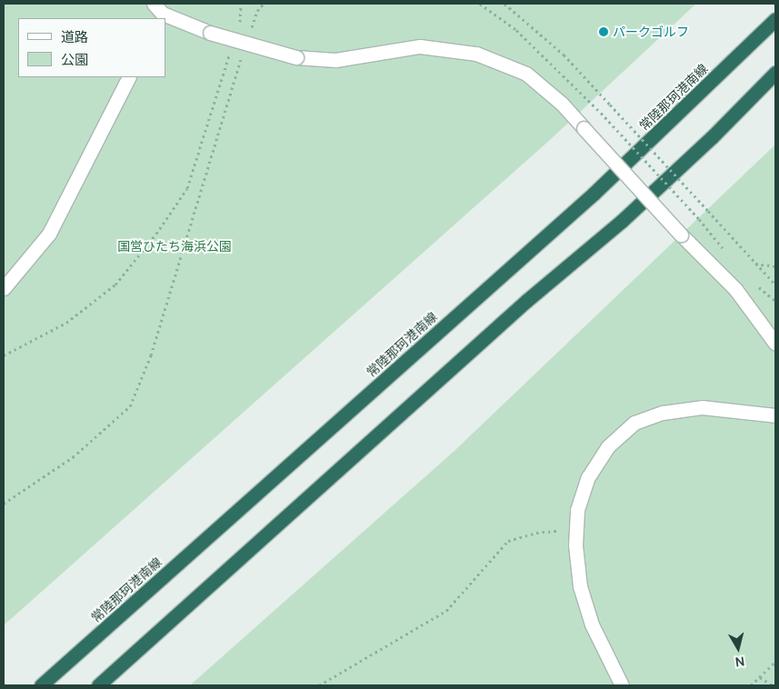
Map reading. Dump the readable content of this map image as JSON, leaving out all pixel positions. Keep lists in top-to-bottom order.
{
  "streets": {
    "highway": ["常陸那珂港南線"]
  },
  "parks": ["国営ひたち海浜公園"],
  "places": ["パークゴルフ"],
  "legend": ["道路", "公園"],
  "north": "bottom"
}
